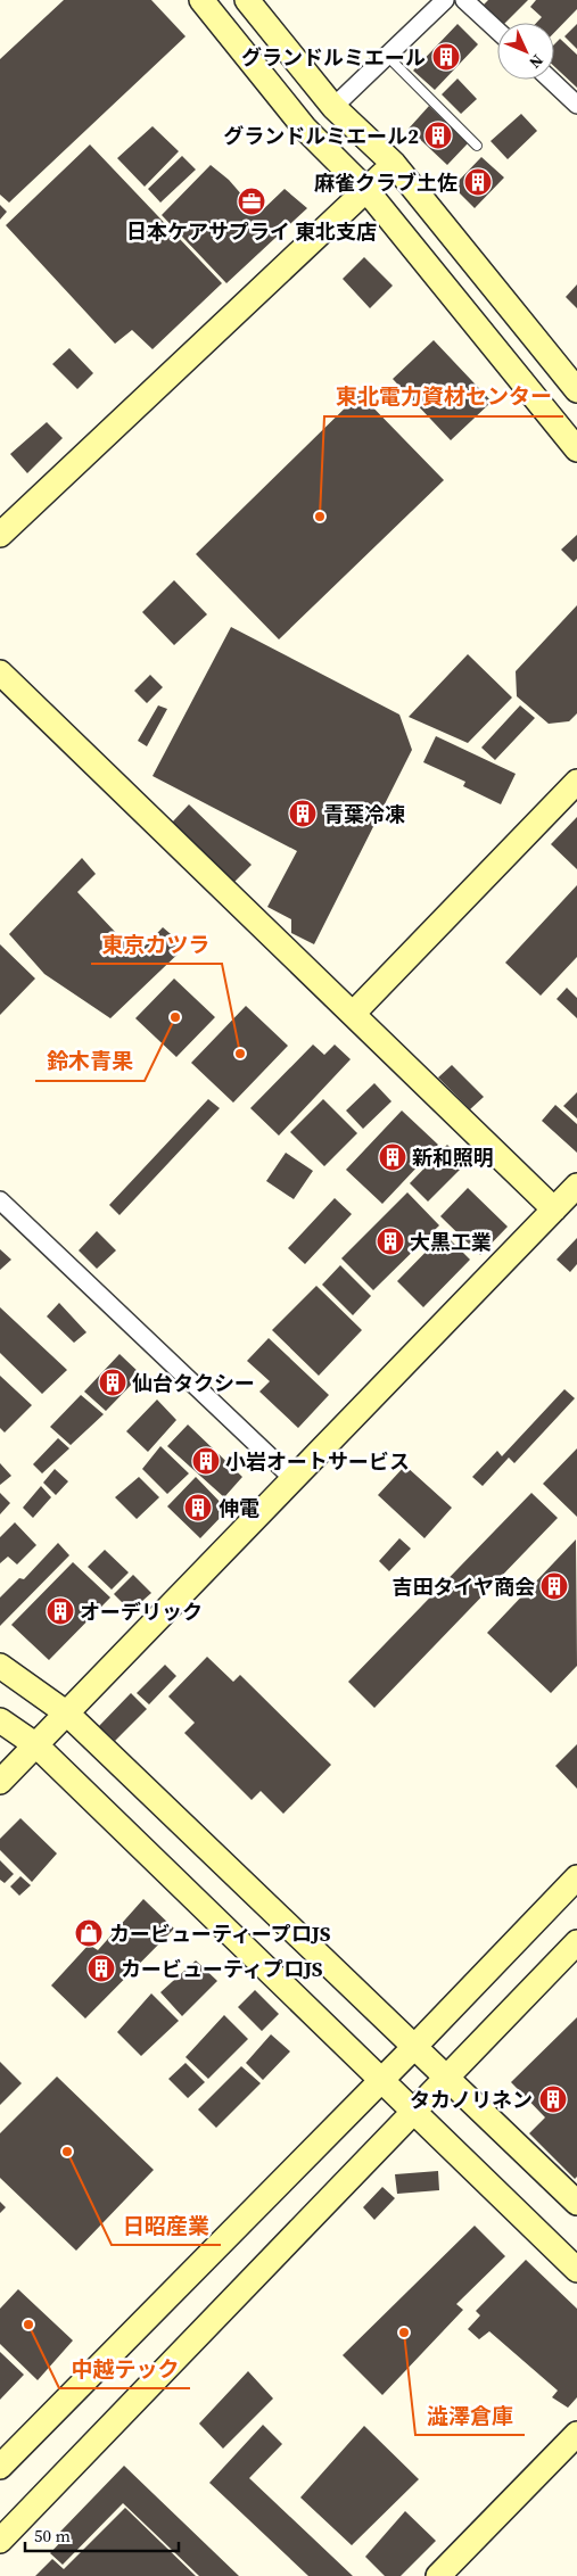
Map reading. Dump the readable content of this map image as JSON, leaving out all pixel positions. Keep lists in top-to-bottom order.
{
  "places": {
    "building": [
      "グランドルミエール",
      "グランドルミエール2",
      "麻雀クラブ土佐",
      "青葉冷凍",
      "新和照明",
      "大黒工業",
      "仙台タクシー",
      "小岩オートサービス",
      "伸電",
      "吉田タイヤ商会",
      "オーデリック",
      "カービューティプロJS",
      "タカノリネン"
    ],
    "office": ["日本ケアサプライ 東北支店"],
    "other": [
      "東北電力資材センター",
      "鈴木青果",
      "東京カツラ",
      "日昭産業",
      "中越テック",
      "澁澤倉庫"
    ],
    "shop": ["カービューティープロJS"]
  },
  "scale_bar": "50 m",
  "north": "bottom right"
}
